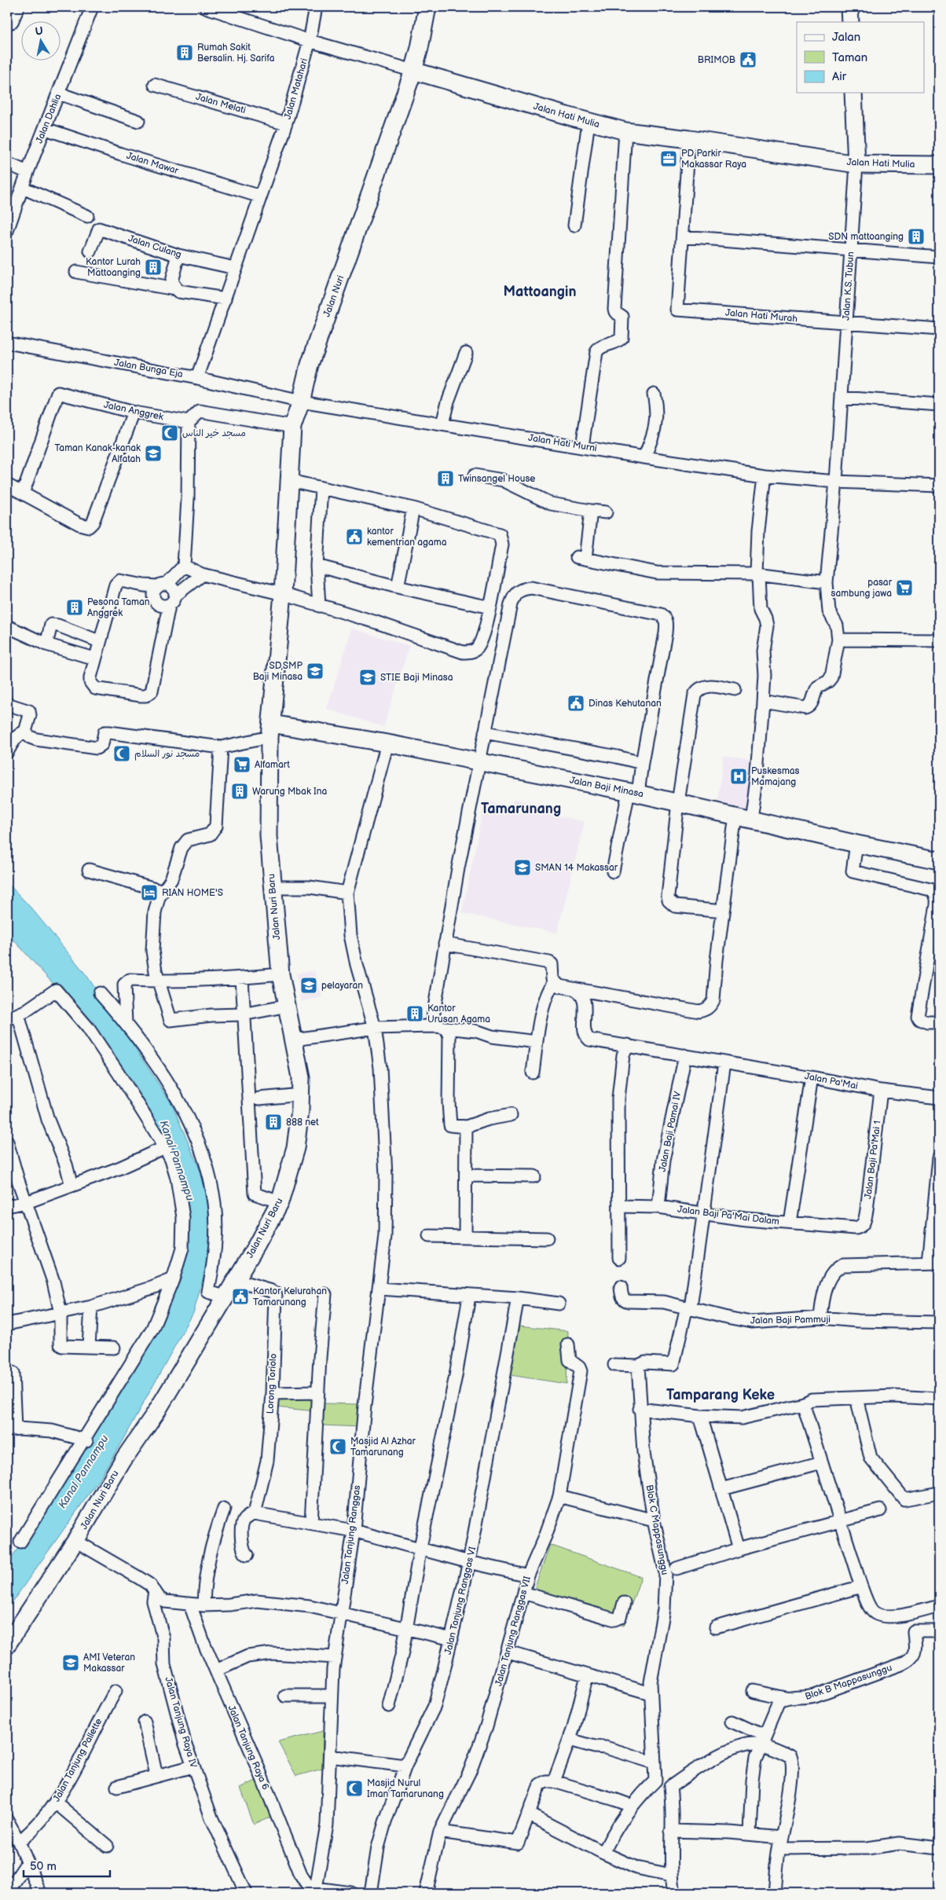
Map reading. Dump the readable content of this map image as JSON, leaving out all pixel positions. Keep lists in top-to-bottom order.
{
  "streets": {
    "street": [
      "Jalan Matahari",
      "Jalan Melati",
      "Jalan Hati Mulia",
      "Jalan Dahlia",
      "Jalan Mawar",
      "Jalan Culang",
      "Jalan K.S. Tubun",
      "Jalan Nuri",
      "Jalan Hati Murah",
      "Jalan Bunga Eja",
      "Jalan Anggrek",
      "Jalan Hati Murni",
      "Jalan Baji Minasa",
      "Jalan Nuri Baru",
      "Jalan Pa'Mai",
      "Jalan Baji Pamai IV",
      "Jalan Baji Pa'Mai 1",
      "Jalan Baji Pa'Mai Dalam",
      "Jalan Baji Pammuji",
      "Lorong Toriolo",
      "Blok C Mappasunggu",
      "Jalan Tanjung Ranggas",
      "Jalan Tanjung Ranggas VI",
      "Jalan Tanjung Ranggas VII",
      "Blok B Mappasunggu",
      "Jalan Tanjung Raya IV",
      "Jalan Tanjung Raya 6",
      "Jalan Tanjung Pallette"
    ]
  },
  "crossings": [
    ["Jalan Matahari", "Jalan Melati"],
    ["Jalan Matahari", "Jalan Hati Mulia"],
    ["Jalan Matahari", "Jalan Mawar"],
    ["Jalan Matahari", "Jalan Culang"],
    ["Jalan Matahari", "Jalan Bunga Eja"],
    ["Jalan Hati Mulia", "Jalan K.S. Tubun"],
    ["Jalan Hati Mulia", "Jalan Nuri"],
    ["Jalan Dahlia", "Jalan Mawar"],
    ["Jalan K.S. Tubun", "Jalan Hati Murah"],
    ["Jalan K.S. Tubun", "Jalan Hati Murni"],
    ["Jalan Nuri", "Jalan Bunga Eja"],
    ["Jalan Nuri", "Jalan Hati Murni"],
    ["Jalan Nuri", "Jalan Nuri Baru"],
    ["Jalan Bunga Eja", "Jalan Hati Murni"],
    ["Jalan Baji Minasa", "Jalan Nuri Baru"],
    ["Jalan Baji Minasa", "Jalan Tanjung Ranggas"],
    ["Jalan Nuri Baru", "Lorong Toriolo"],
    ["Jalan Pa'Mai", "Jalan Baji Pamai IV"],
    ["Jalan Pa'Mai", "Jalan Baji Pa'Mai 1"],
    ["Jalan Baji Pamai IV", "Jalan Baji Pa'Mai Dalam"],
    ["Jalan Baji Pa'Mai 1", "Jalan Baji Pa'Mai Dalam"],
    ["Jalan Tanjung Ranggas", "Jalan Tanjung Raya 6"]
  ],
  "districts": ["Mattoangin", "Tamarunang", "Tamparang Keke"],
  "water": ["Kanal Pannampu"],
  "places": {
    "building": [
      "Rumah Sakit Bersalin. Hj. Sarifa",
      "SDN mattoanging",
      "Kantor Lurah Mattoanging",
      "Twinsangel House",
      "Pesona Taman Anggrek",
      "Warung Mbak Ina",
      "Kantor Urusan Agama",
      "888 net"
    ],
    "public building": [
      "BRIMOB",
      "kantor kementrian agama",
      "Dinas Kehutanan",
      "Kantor Kelurahan Tamarunang"
    ],
    "office": ["PD Parkir Makassar Raya"],
    "mosque": [
      "مسجد خير الناس",
      "مسجد نور السلام",
      "Masjid Al Azhar Tamarunang",
      "Masjid Nurul Iman Tamarunang"
    ],
    "school or university": [
      "Taman Kanak-kanak Alfatah",
      "SD,SMP Baji Minasa",
      "STIE Baji Minasa",
      "SMAN 14 Makassar",
      "pelayaran",
      "AMI Veteran Makassar"
    ],
    "supermarket": ["pasar sambung jawa", "Alfamart"],
    "hospital": ["Puskesmas Mamajang"],
    "hotel": ["RIAN HOME'S"]
  },
  "legend": ["Jalan", "Taman", "Air"],
  "scale_bar": "50 m",
  "north": "top"
}
